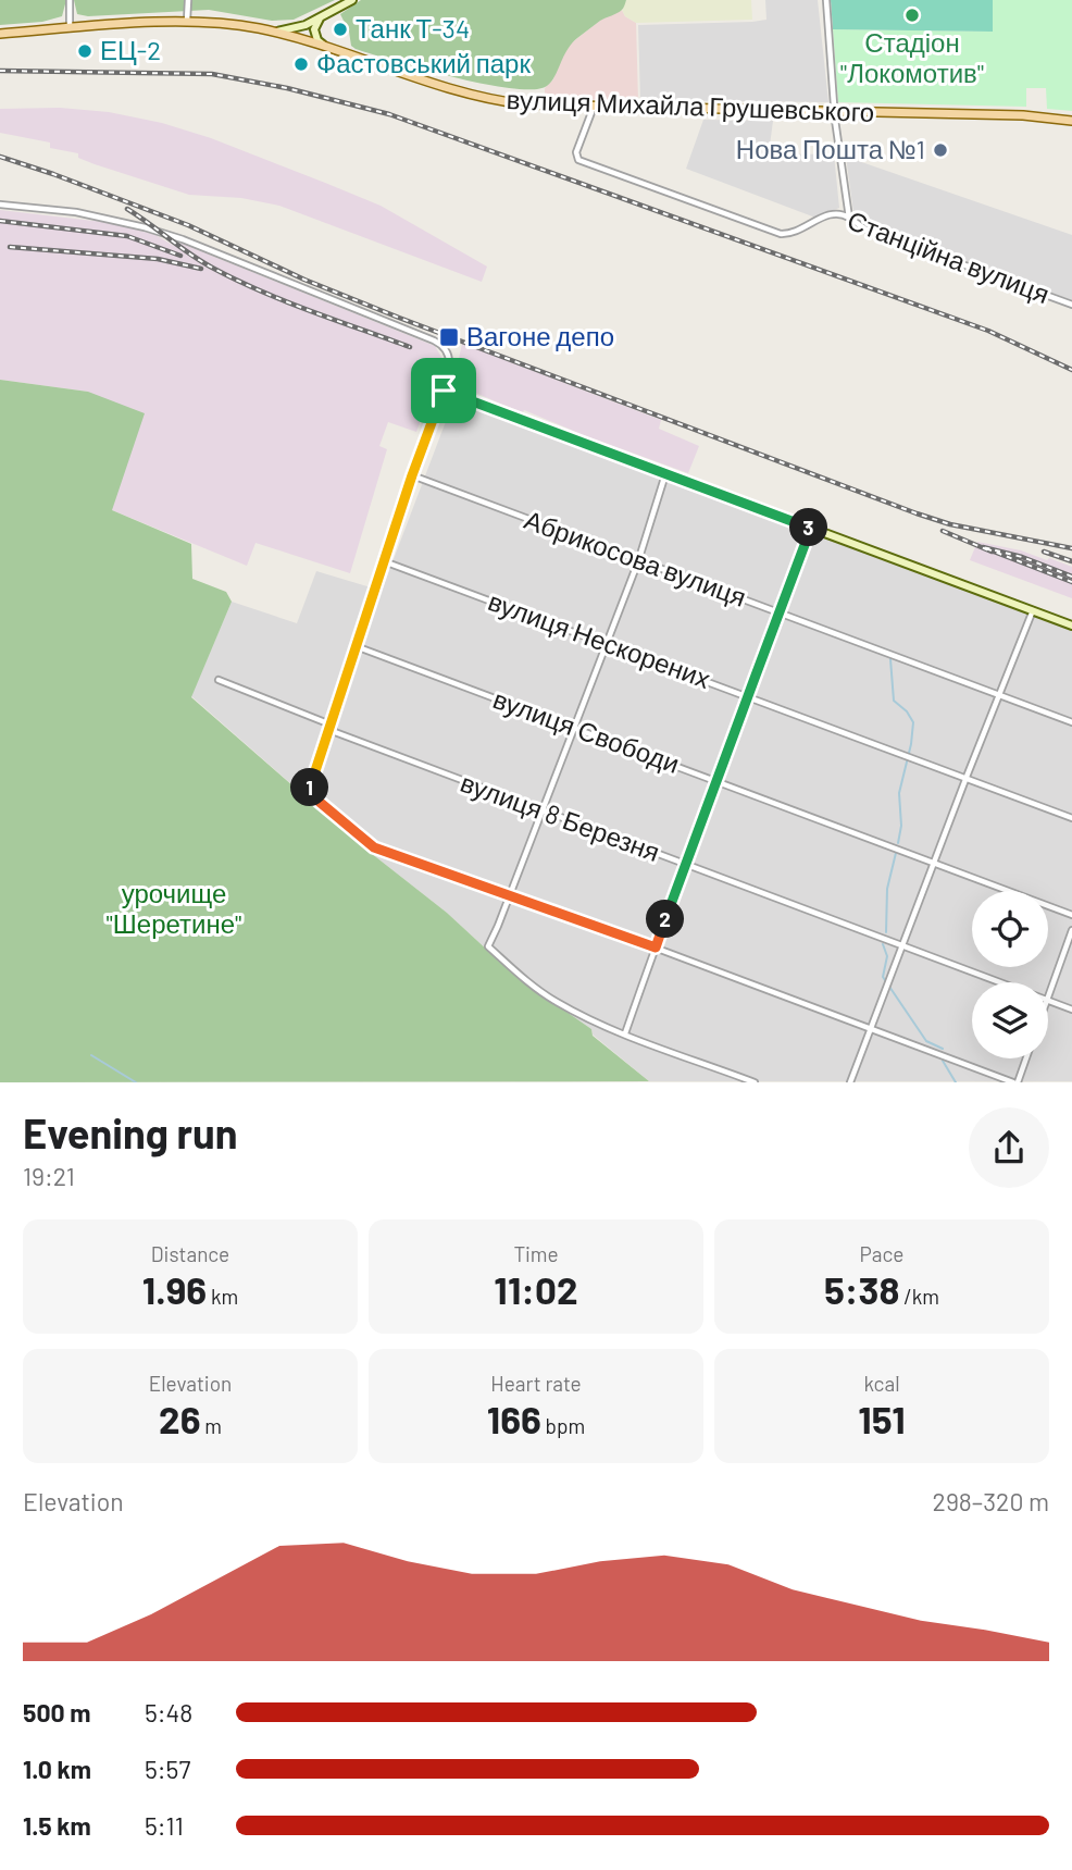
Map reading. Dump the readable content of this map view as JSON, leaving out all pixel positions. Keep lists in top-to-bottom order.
{
  "streets": {
    "main road": ["вулиця Михайла Грушевського"],
    "street": [
      "Станційна вулиця",
      "Абрикосова вулиця",
      "вулиця Нескорених",
      "вулиця Свободи",
      "вулиця 8 Березня"
    ]
  },
  "crossings": [
    ["вулиця Михайла Грушевського", "Станційна вулиця"]
  ],
  "parks": ["урочище \"Шеретине\""],
  "places": {
    "other": [
      "Стадіон \"Локомотив\"",
      "Танк Т-34",
      "ЕЦ-2",
      "Фастовський парк",
      "Нова Пошта №1"
    ],
    "transit": ["Вагоне депо"]
  },
  "page": {
    "pins": ["3", "1", "2"],
    "heading": ["Evening run", "19:21"],
    "stats": [
      ["Distance", "1.96 km"],
      ["Time", "11:02"],
      ["Pace", "5:38 /km"],
      ["Elevation", "26 m"],
      ["Heart rate", "166 bpm"],
      ["kcal", "151"]
    ],
    "chart": ["Elevation", "298–320 m"],
    "list": [
      {
        "name": "500 m",
        "note": "5:48"
      },
      {
        "name": "1.0 km",
        "note": "5:57"
      },
      {
        "name": "1.5 km",
        "note": "5:11"
      }
    ]
  }
}
